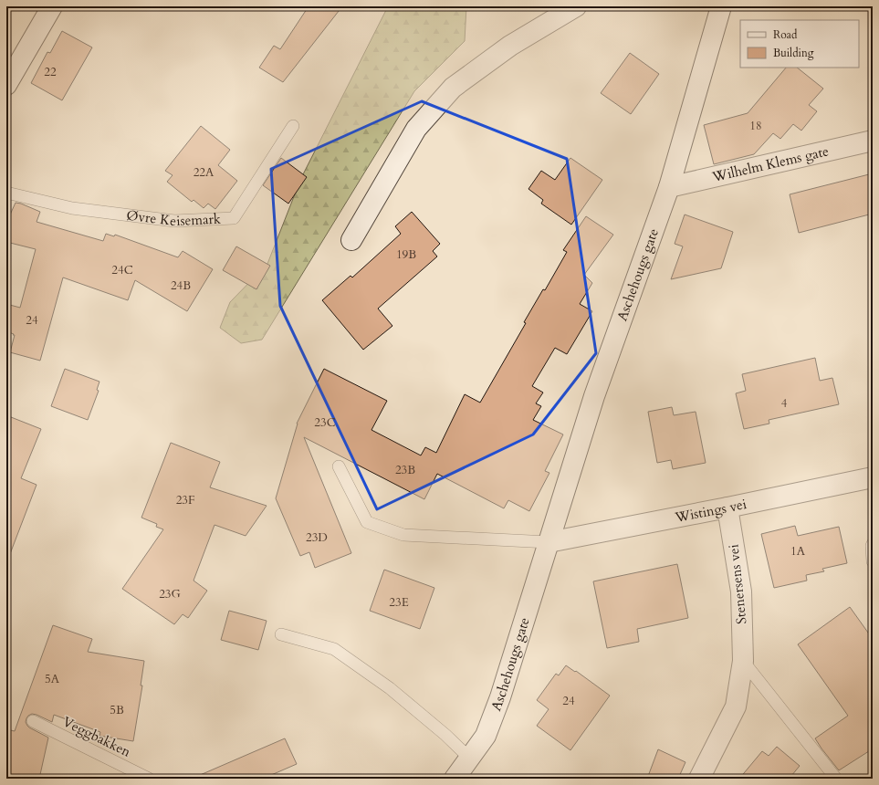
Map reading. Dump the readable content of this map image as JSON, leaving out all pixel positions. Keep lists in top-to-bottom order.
{
  "streets": {
    "street": [
      "Wilhelm Klems gate",
      "Aschehougs gate",
      "Wistings vei",
      "Stenersens vei"
    ],
    "lane": ["Øvre Keisemark", "Veggbakken"]
  },
  "crossings": [
    ["Wilhelm Klems gate", "Aschehougs gate"],
    ["Aschehougs gate", "Wistings vei"],
    ["Wistings vei", "Stenersens vei"]
  ],
  "house_numbers": [
    "22",
    "18",
    "22A",
    "19B",
    "24C",
    "24B",
    "24",
    "4",
    "23C",
    "23B",
    "23F",
    "23D",
    "1A",
    "23G",
    "23E",
    "5A",
    "24",
    "5B"
  ],
  "legend": ["Road", "Building"]
}
